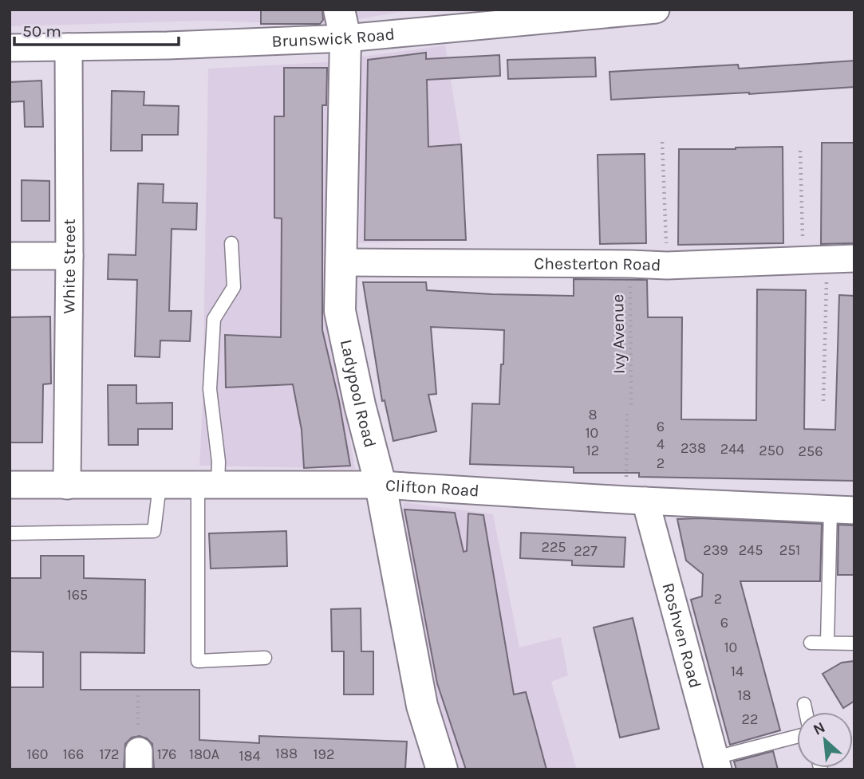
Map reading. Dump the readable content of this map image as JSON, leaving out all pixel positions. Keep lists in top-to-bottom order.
{
  "streets": {
    "street": [
      "Brunswick Road",
      "Chesterton Road",
      "White Street",
      "Ladypool Road",
      "Clifton Road",
      "Roshven Road"
    ],
    "path": ["Ivy Avenue"]
  },
  "crossings": [
    ["Brunswick Road", "White Street"],
    ["Brunswick Road", "Ladypool Road"],
    ["Chesterton Road", "Ivy Avenue"],
    ["Chesterton Road", "Ladypool Road"],
    ["White Street", "Clifton Road"],
    ["Ladypool Road", "Clifton Road"],
    ["Clifton Road", "Roshven Road"]
  ],
  "house_numbers": [
    "8",
    "6",
    "10",
    "4",
    "238",
    "244",
    "12",
    "250",
    "256",
    "2",
    "225",
    "239",
    "245",
    "251",
    "227",
    "165",
    "2",
    "6",
    "10",
    "14",
    "18",
    "22",
    "188",
    "160",
    "166",
    "172",
    "176",
    "180A",
    "192",
    "184"
  ],
  "scale_bar": "50 m",
  "north": "top left"
}
